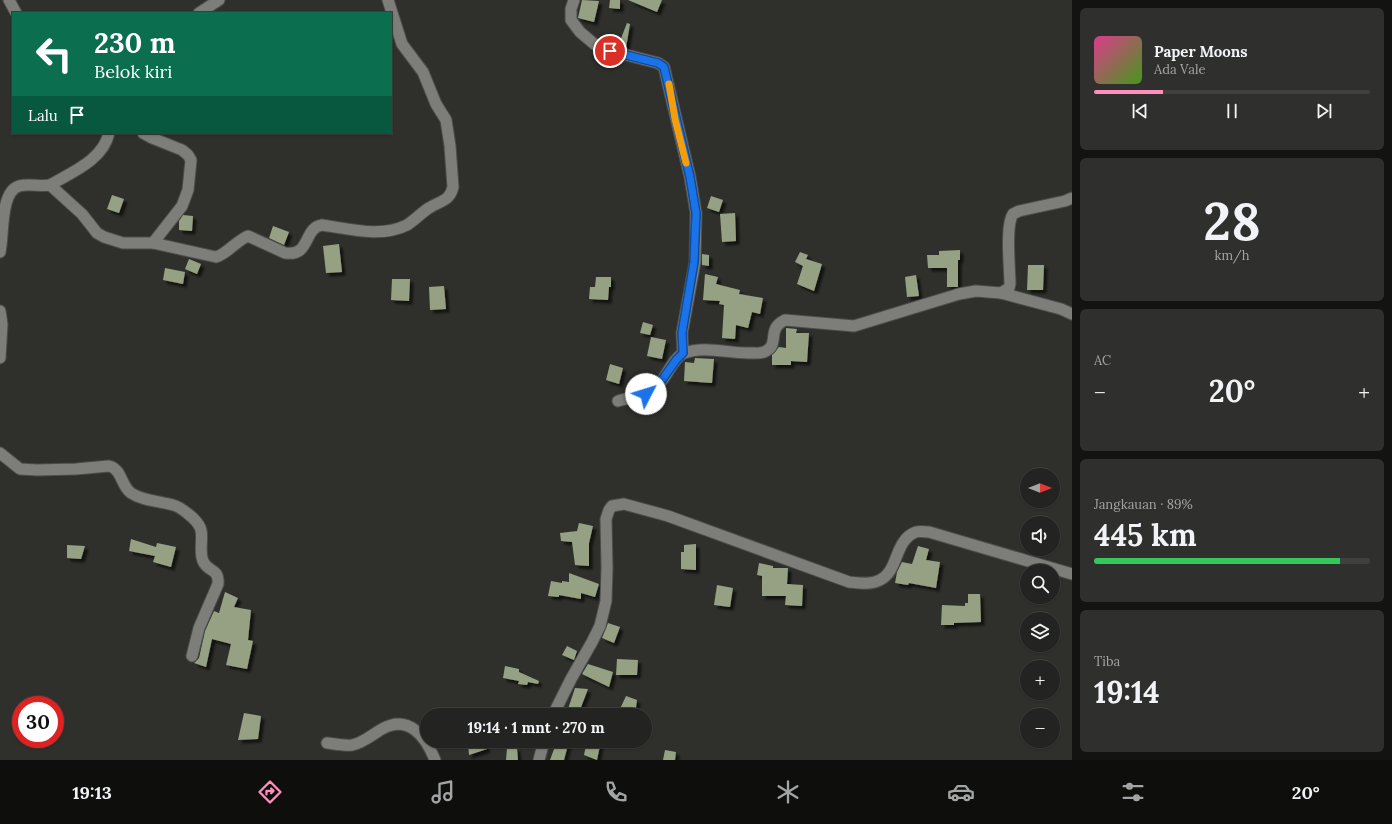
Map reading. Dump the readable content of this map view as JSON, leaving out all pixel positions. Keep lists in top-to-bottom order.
{
  "north": "right",
  "page": {
    "turn": ["230 m", "Belok kiri"],
    "song": ["Paper Moons", "Ada Vale"],
    "then": "Lalu",
    "tile": [
      ["28", "km/h"],
      "AC",
      ["Jangkauan · 89%", "445 km"],
      ["Tiba", "19:14"]
    ],
    "heat": ["−", "20°", "+"],
    "map_buttons": ["+", "−"],
    "limit": "30",
    "trip": "19:14 · 1 mnt · 270 m",
    "tabs": ["19:13", "20°"]
  }
}
